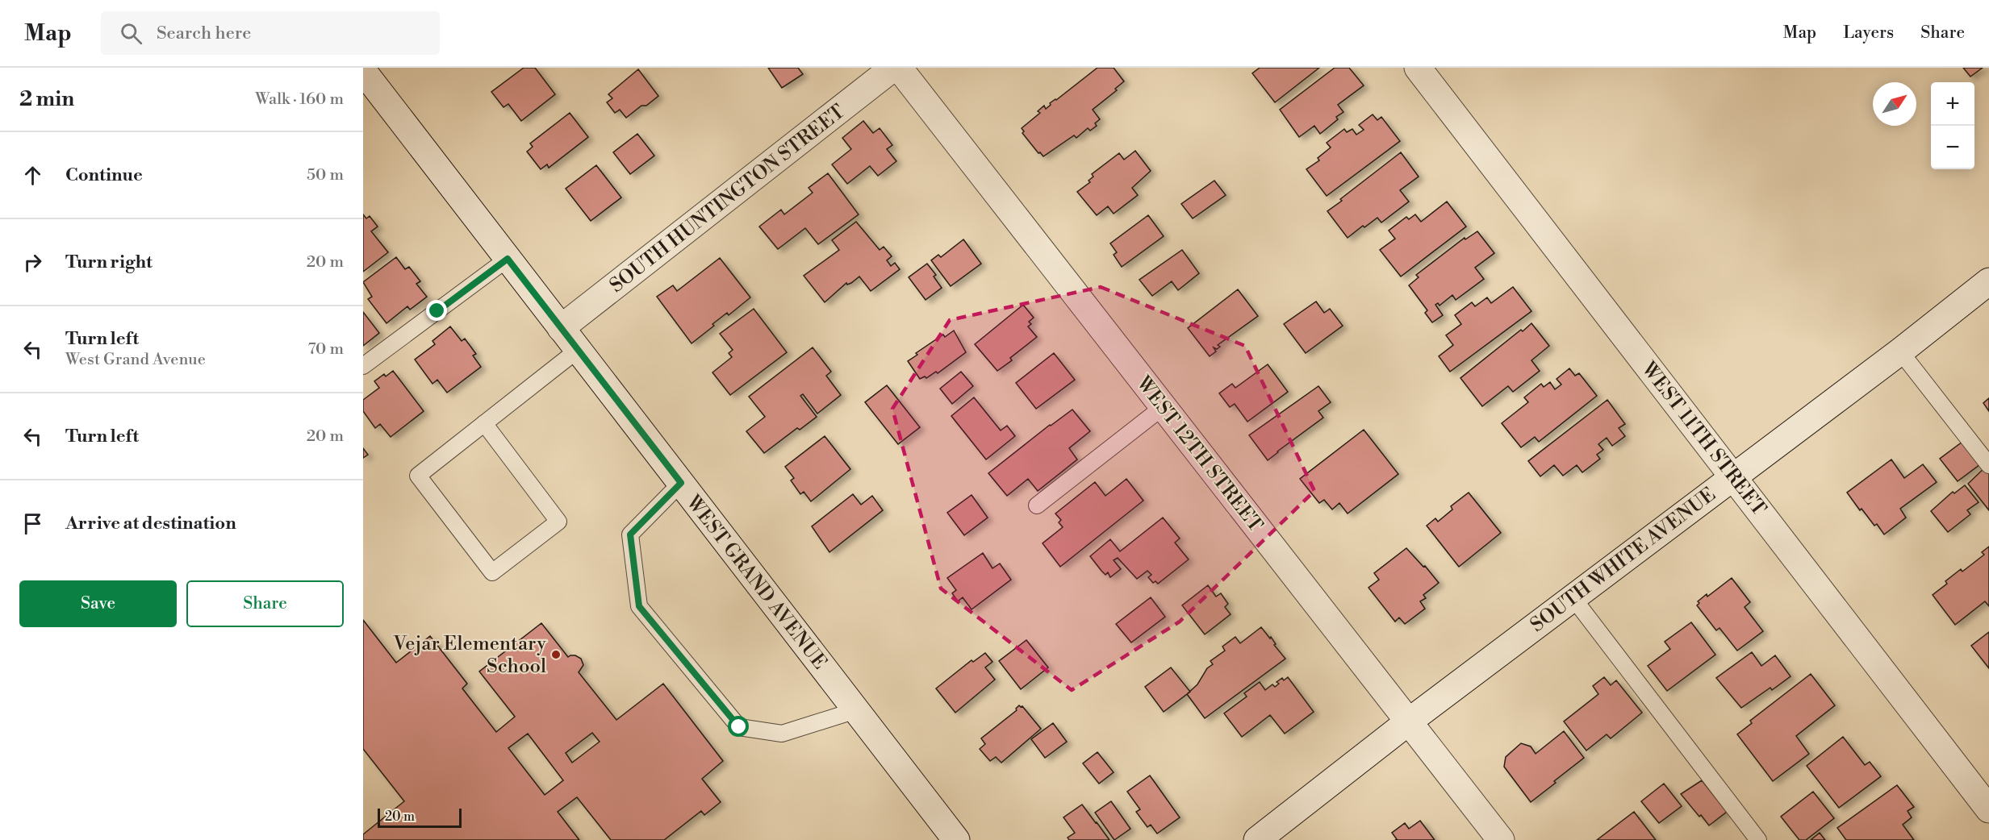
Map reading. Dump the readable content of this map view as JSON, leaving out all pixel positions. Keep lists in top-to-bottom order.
{
  "streets": {
    "street": [
      "SOUTH HUNTINGTON STREET",
      "WEST 11TH STREET",
      "WEST 12TH STREET",
      "SOUTH WHITE AVENUE",
      "WEST GRAND AVENUE"
    ]
  },
  "crossings": [
    ["SOUTH HUNTINGTON STREET", "WEST GRAND AVENUE"],
    ["WEST 11TH STREET", "SOUTH WHITE AVENUE"],
    ["WEST 12TH STREET", "SOUTH WHITE AVENUE"]
  ],
  "places": ["Vejar Elementary School"],
  "scale_bar": "20 m",
  "north": "top right",
  "page": {
    "header": "Map",
    "search": "Search here",
    "nav": ["Map", "Layers", "Share"],
    "heading": ["2 min", "Walk · 160 m"],
    "map_buttons": ["+", "−"],
    "list": [
      ["Continue", "50 m"],
      ["Turn right", "20 m"],
      ["Turn left", "West Grand Avenue", "70 m"],
      ["Turn left", "20 m"],
      "Arrive at destination"
    ],
    "buttons": ["Save", "Share"],
    "scale": "20 m"
  }
}
